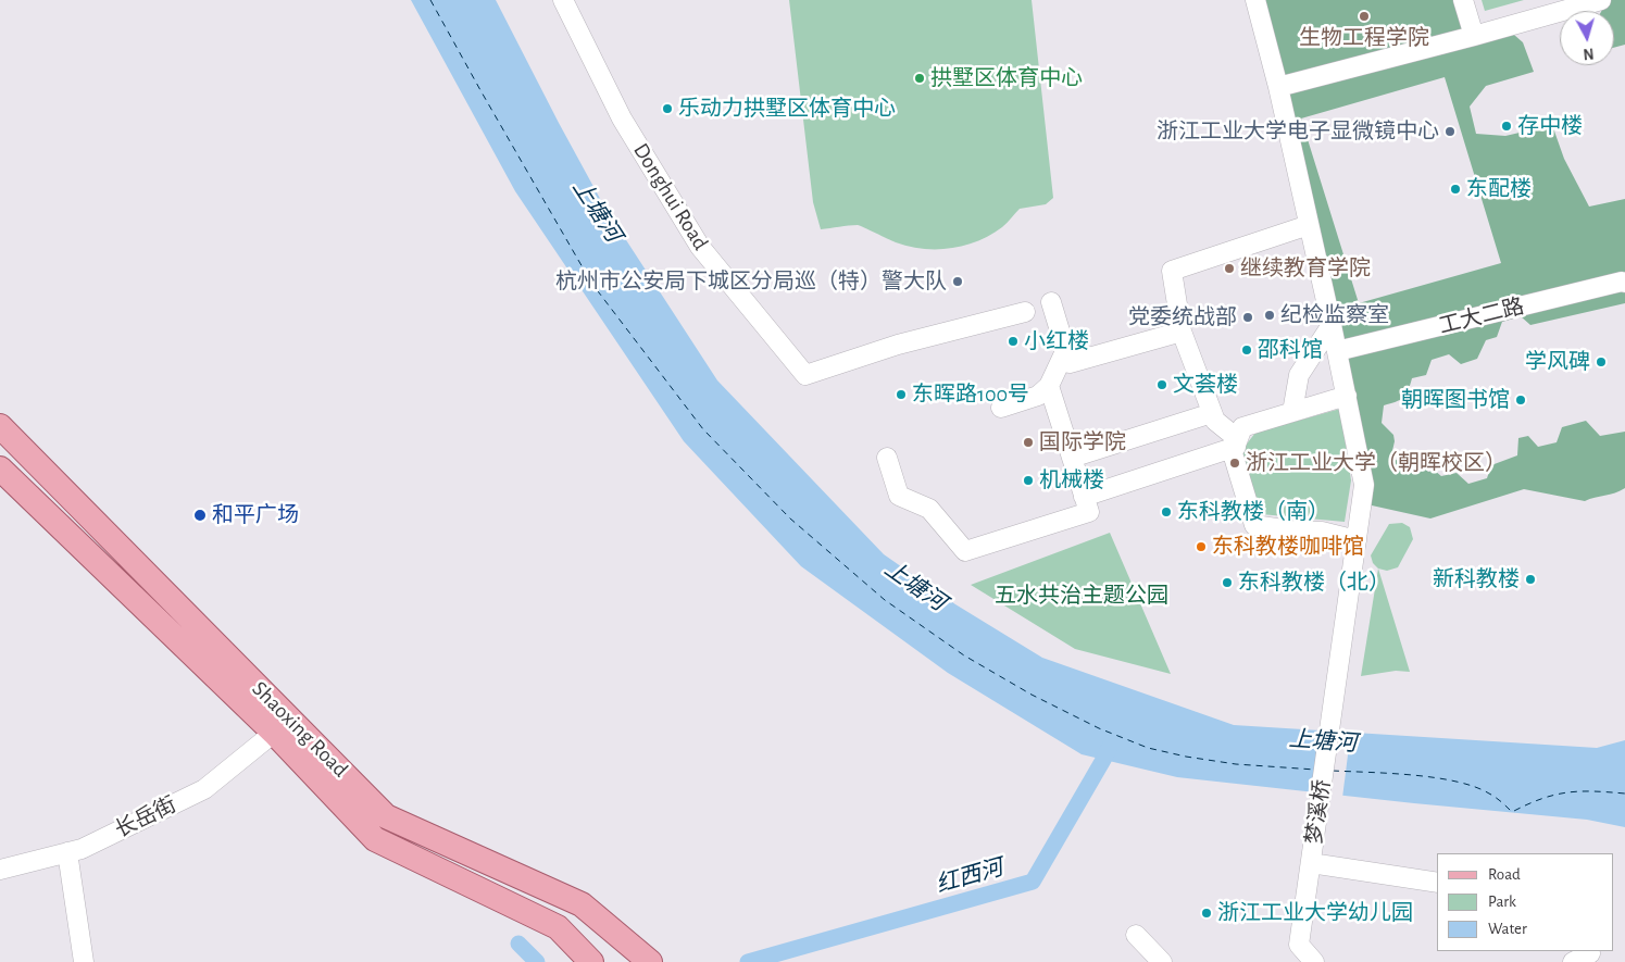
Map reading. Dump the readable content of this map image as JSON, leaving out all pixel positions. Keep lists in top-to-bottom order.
{
  "streets": {
    "main road": ["Shaoxing Road"],
    "street": [
      "Donghui Road",
      "工大二路",
      "梦溪桥",
      "长岳街"
    ]
  },
  "crossings": [
    ["工大二路", "梦溪桥"],
    ["Shaoxing Road", "长岳街"]
  ],
  "water": ["上塘河", "红西河"],
  "parks": ["五水共治主题公园"],
  "places": [
    "生物工程学院",
    "拱墅区体育中心",
    "乐动力拱墅区体育中心",
    "存中楼",
    "浙江工业大学电子显微镜中心",
    "东配楼",
    "继续教育学院",
    "杭州市公安局下城区分局巡（特）警大队",
    "纪检监察室",
    "党委统战部",
    "小红楼",
    "邵科馆",
    "学风碑",
    "文荟楼",
    "东晖路100号",
    "朝晖图书馆",
    "国际学院",
    "浙江工业大学（朝晖校区）",
    "机械楼",
    "东科教楼（南）",
    "和平广场",
    "东科教楼咖啡馆",
    "新科教楼",
    "东科教楼（北）",
    "浙江工业大学幼儿园"
  ],
  "legend": ["Road", "Park", "Water"],
  "north": "bottom"
}
